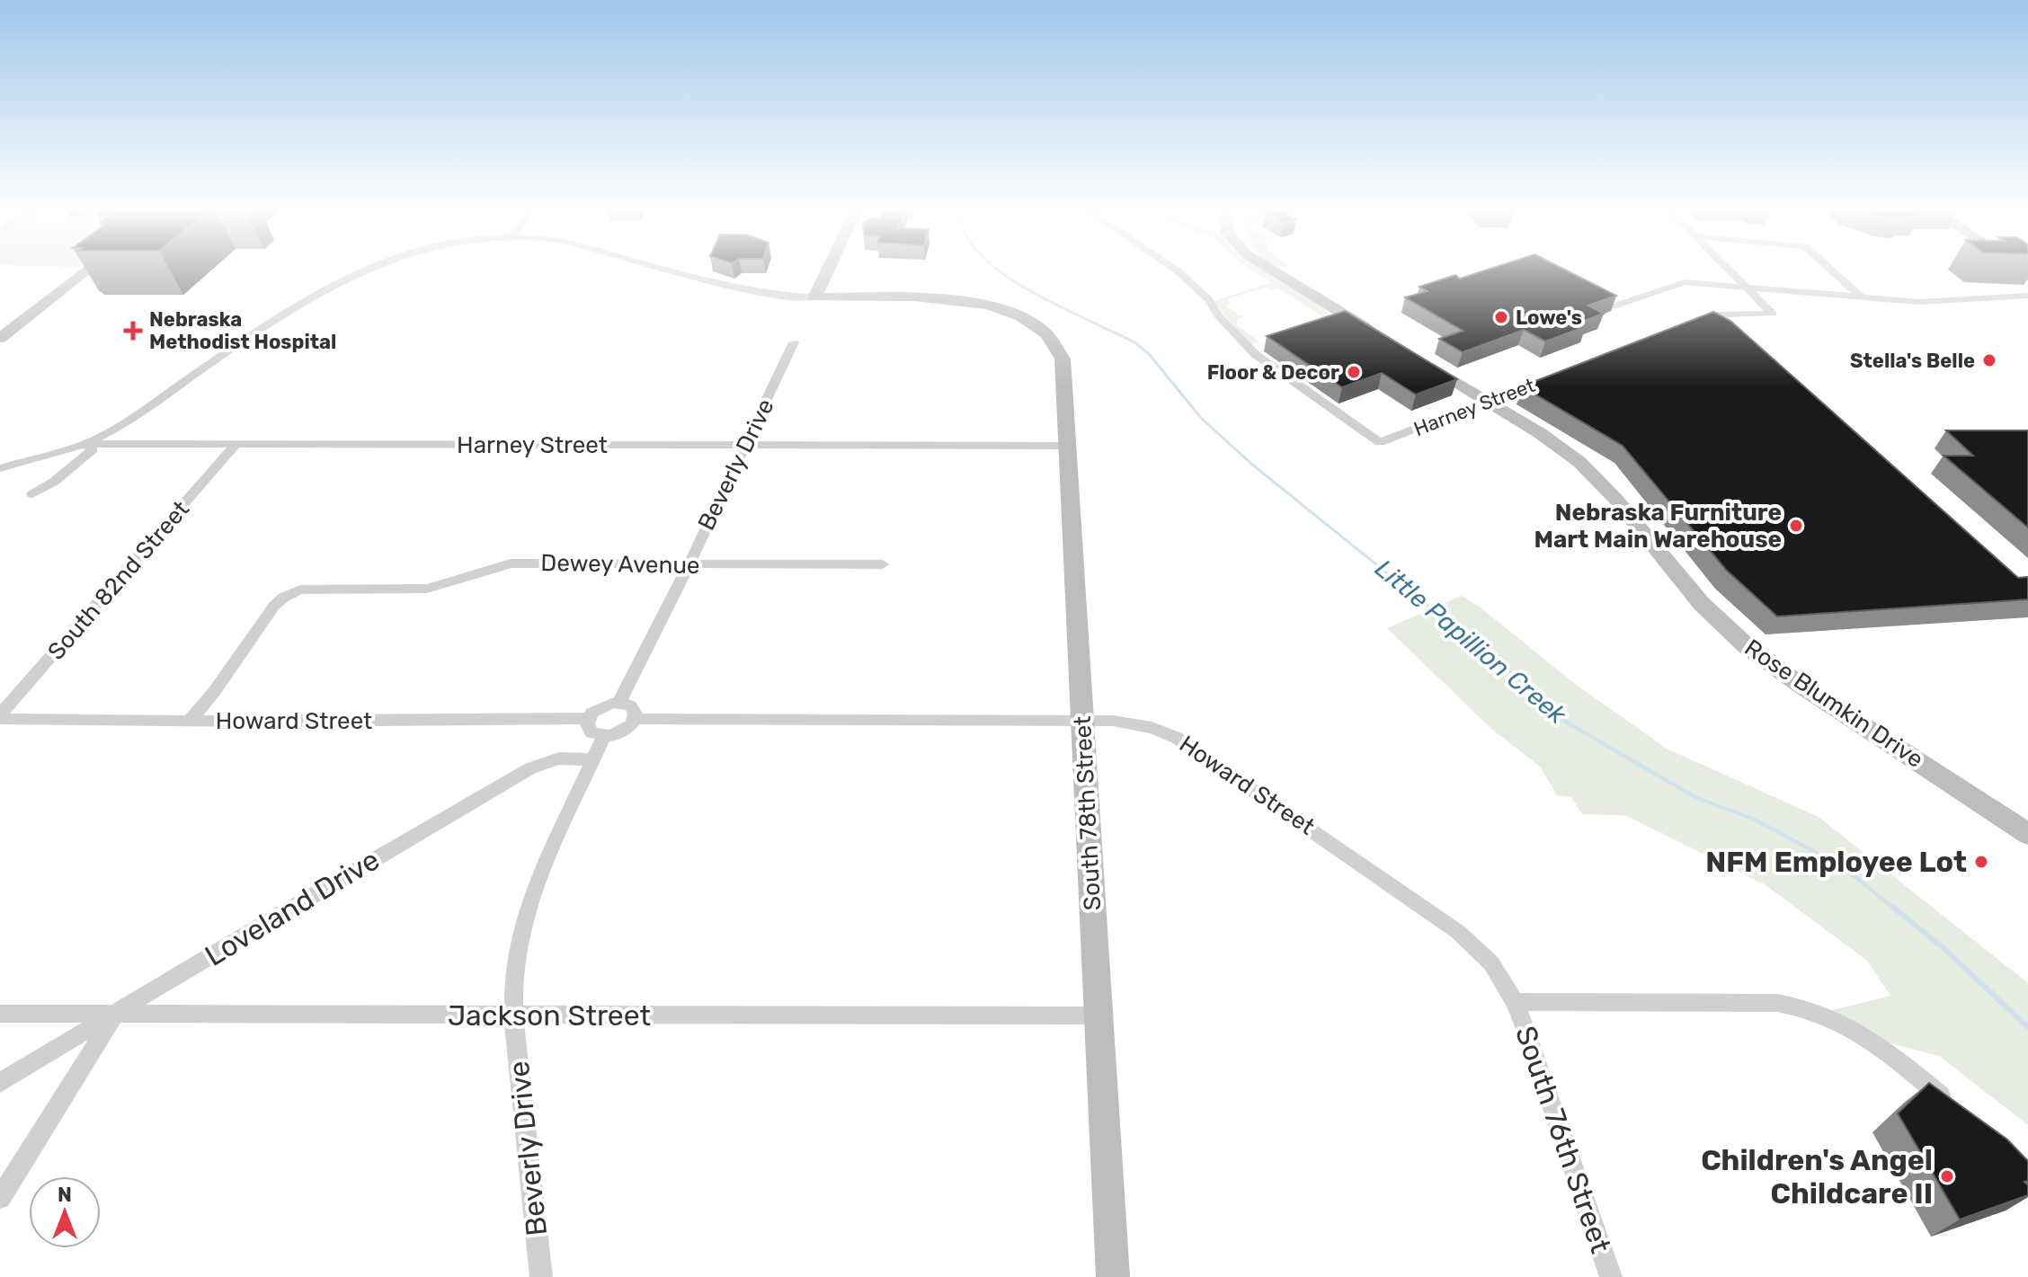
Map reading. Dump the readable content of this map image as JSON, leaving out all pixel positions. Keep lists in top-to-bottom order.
{
  "streets": {
    "main road": ["Rose Blumkin Drive", "South 78th Street"],
    "street": [
      "Harney Street",
      "Beverly Drive",
      "Dewey Avenue",
      "South 82nd Street",
      "Howard Street",
      "Loveland Drive",
      "Jackson Street",
      "South 76th Street"
    ]
  },
  "crossings": [
    ["Harney Street", "Beverly Drive"],
    ["Harney Street", "South 82nd Street"],
    ["Harney Street", "Rose Blumkin Drive"],
    ["Harney Street", "South 78th Street"],
    ["Beverly Drive", "Dewey Avenue"],
    ["Beverly Drive", "Howard Street"],
    ["Beverly Drive", "Loveland Drive"],
    ["Beverly Drive", "Jackson Street"],
    ["Dewey Avenue", "Howard Street"],
    ["South 82nd Street", "Howard Street"],
    ["Howard Street", "South 78th Street"],
    ["Howard Street", "South 76th Street"],
    ["South 78th Street", "Jackson Street"],
    ["Loveland Drive", "Jackson Street"]
  ],
  "water": ["Little Papillion Creek"],
  "places": {
    "other": [
      "Lowe's",
      "Stella's Belle",
      "Floor & Decor",
      "Nebraska Furniture Mart Main Warehouse",
      "NFM Employee Lot",
      "Children's Angel Childcare II"
    ],
    "health": ["Nebraska Methodist Hospital"]
  },
  "north": "top"
}
